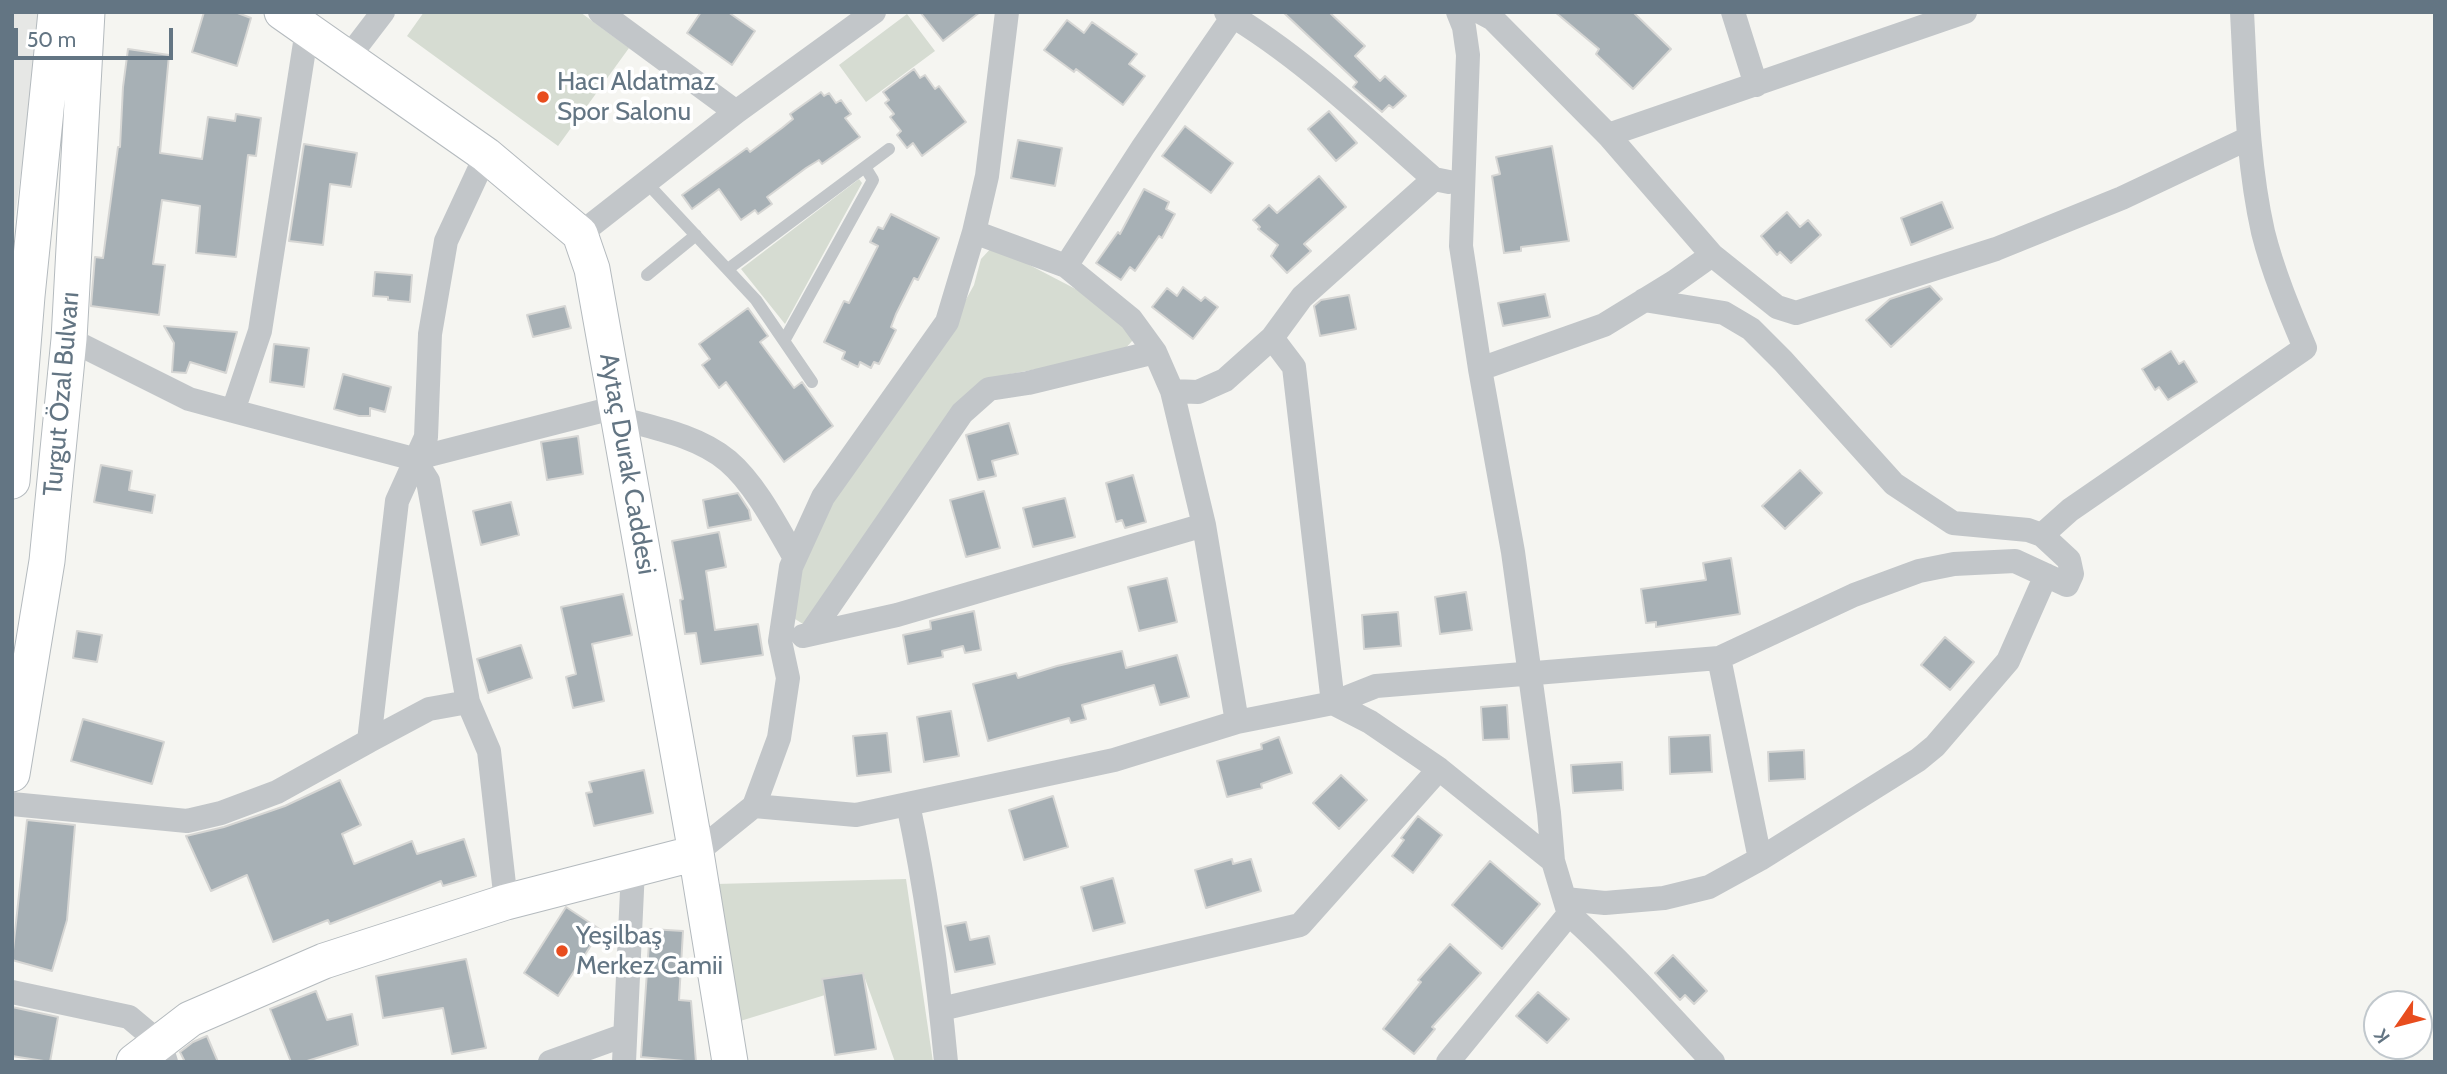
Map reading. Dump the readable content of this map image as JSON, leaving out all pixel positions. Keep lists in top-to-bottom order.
{
  "streets": {
    "main road": ["Turgut Özal Bulvarı", "Aytaç Durak Caddesi"]
  },
  "places": ["Hacı Aldatmaz Spor Salonu", "Yeşilbaş Merkez Camii"],
  "scale_bar": "50 m",
  "north": "bottom left"
}
